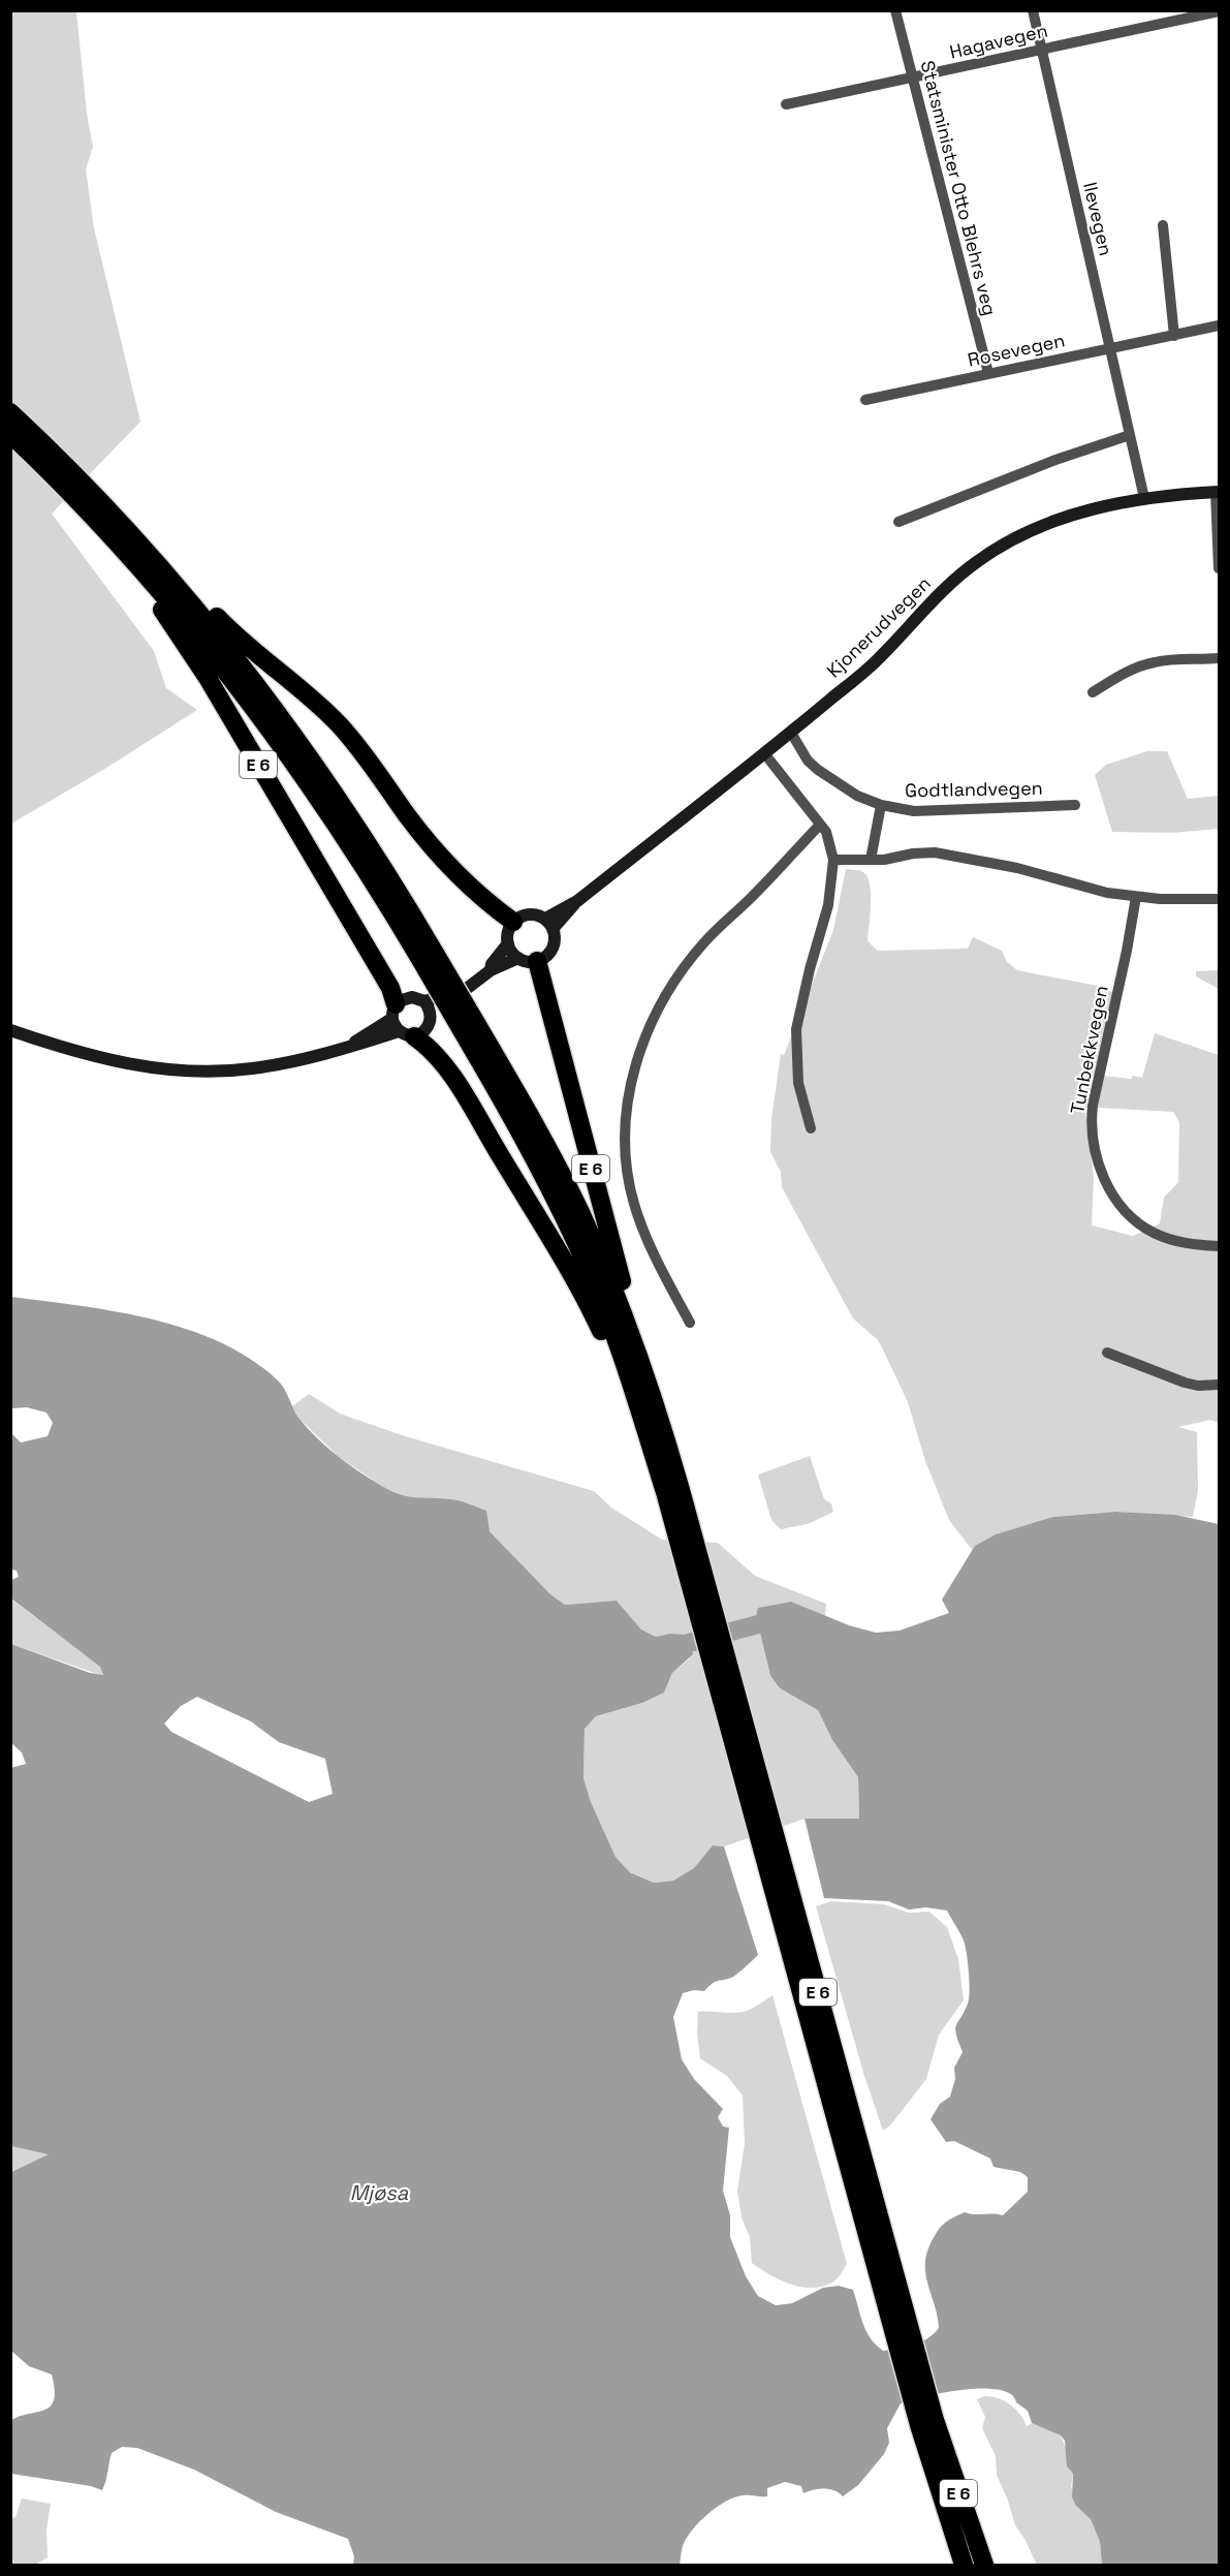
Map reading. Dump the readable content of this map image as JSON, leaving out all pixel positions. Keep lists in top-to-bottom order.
{
  "streets": {
    "highway": ["E 6"],
    "main road": ["Kjonerudvegen"],
    "street": [
      "Hagavegen",
      "Statsminister Otto Blehrs veg",
      "Ilevegen",
      "Rosevegen",
      "Godtlandvegen",
      "Tunbekkvegen"
    ]
  },
  "crossings": [
    ["Hagavegen", "Statsminister Otto Blehrs veg"],
    ["Hagavegen", "Ilevegen"],
    ["Statsminister Otto Blehrs veg", "Rosevegen"],
    ["Ilevegen", "Rosevegen"],
    ["Ilevegen", "Kjonerudvegen"],
    ["Kjonerudvegen", "E 6"],
    ["Kjonerudvegen", "Godtlandvegen"]
  ],
  "water": ["Mjøsa"]
}
